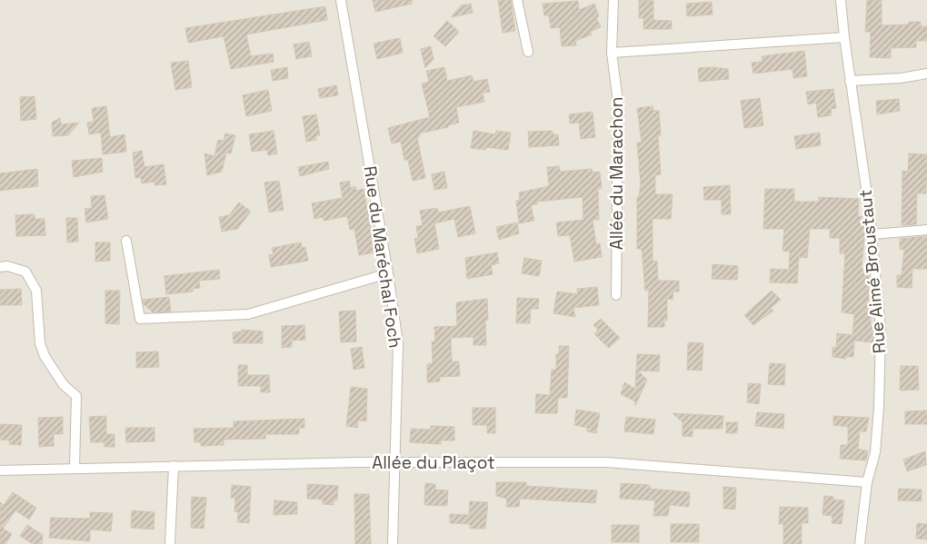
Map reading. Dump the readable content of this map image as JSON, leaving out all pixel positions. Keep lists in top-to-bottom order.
{
  "streets": {
    "street": [
      "Allée du Marachon",
      "Rue du Maréchal Foch",
      "Rue Aimé Broustaut",
      "Allée du Plaçot"
    ]
  },
  "crossings": [
    ["Rue du Maréchal Foch", "Allée du Plaçot"],
    ["Rue Aimé Broustaut", "Allée du Plaçot"]
  ]
}
